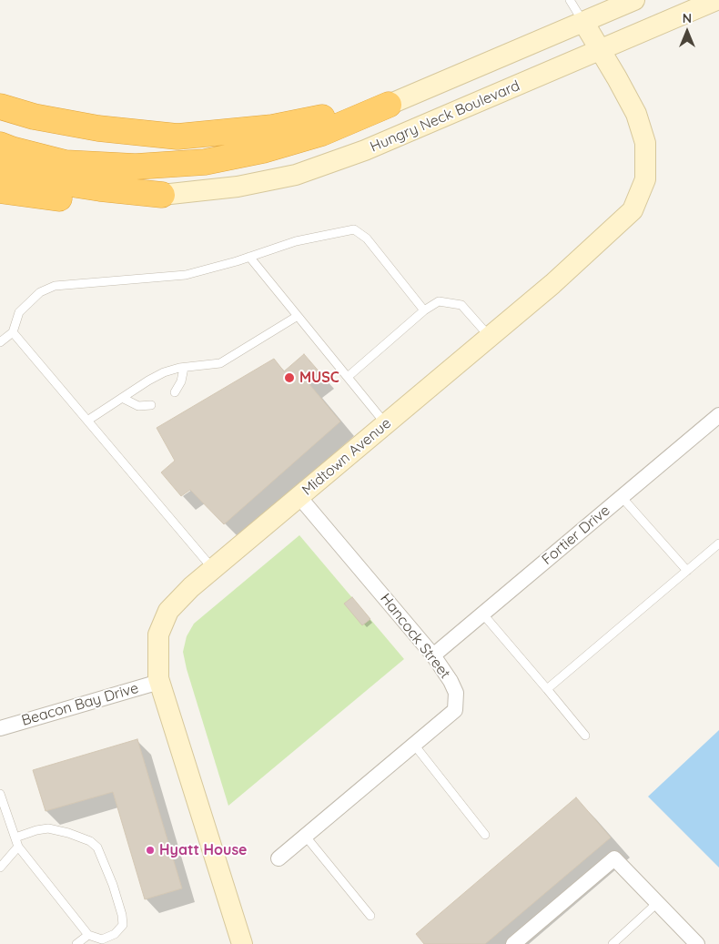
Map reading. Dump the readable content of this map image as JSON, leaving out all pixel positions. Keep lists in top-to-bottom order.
{
  "streets": {
    "street": [
      "Hungry Neck Boulevard",
      "Midtown Avenue",
      "Fortier Drive",
      "Hancock Street",
      "Beacon Bay Drive"
    ]
  },
  "crossings": [
    ["Hungry Neck Boulevard", "Midtown Avenue"],
    ["Midtown Avenue", "Hancock Street"],
    ["Midtown Avenue", "Beacon Bay Drive"],
    ["Fortier Drive", "Hancock Street"]
  ],
  "places": ["MUSC", "Hyatt House"],
  "north": "top"
}
